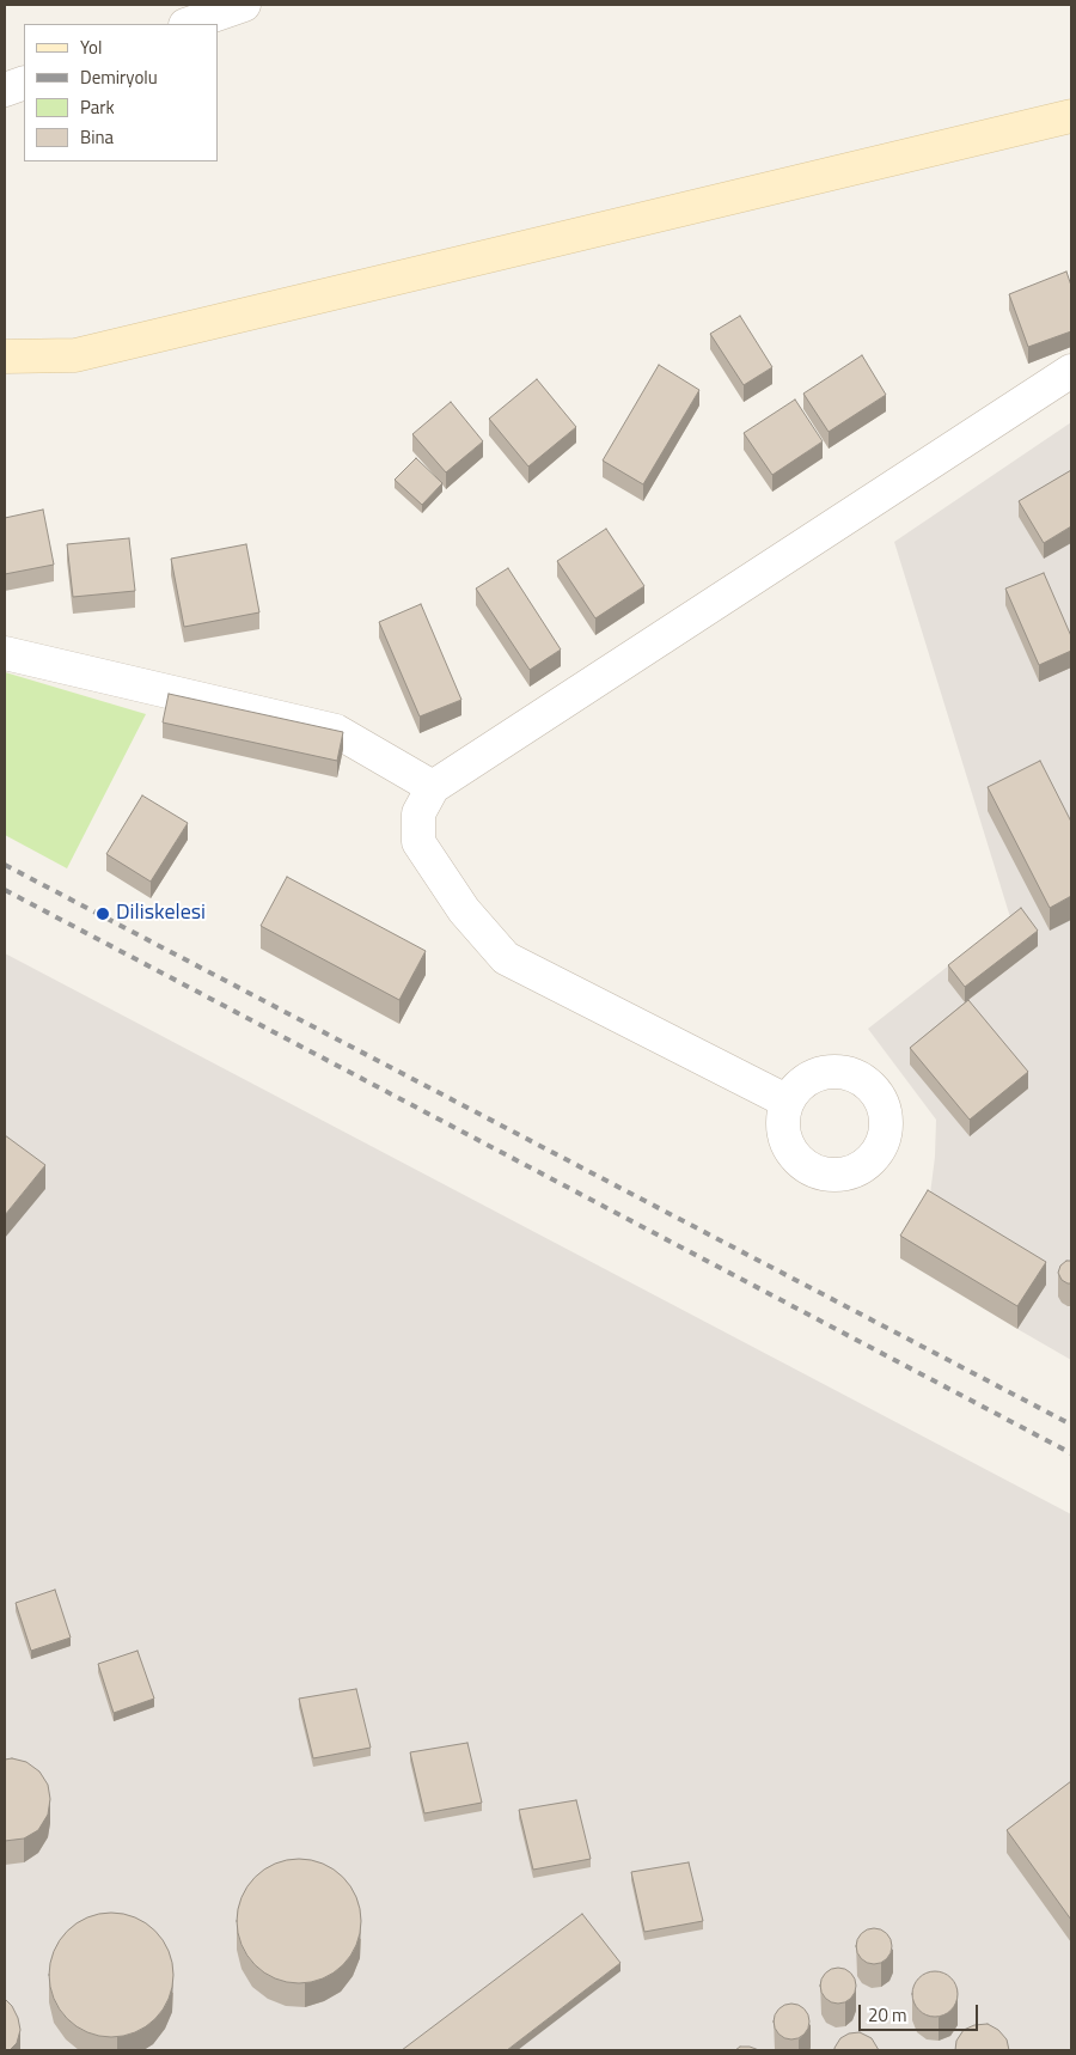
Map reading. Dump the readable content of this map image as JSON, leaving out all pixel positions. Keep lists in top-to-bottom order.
{
  "places": ["Diliskelesi"],
  "legend": [
    "Yol",
    "Demiryolu",
    "Park",
    "Bina"
  ],
  "scale_bar": "20 m"
}
